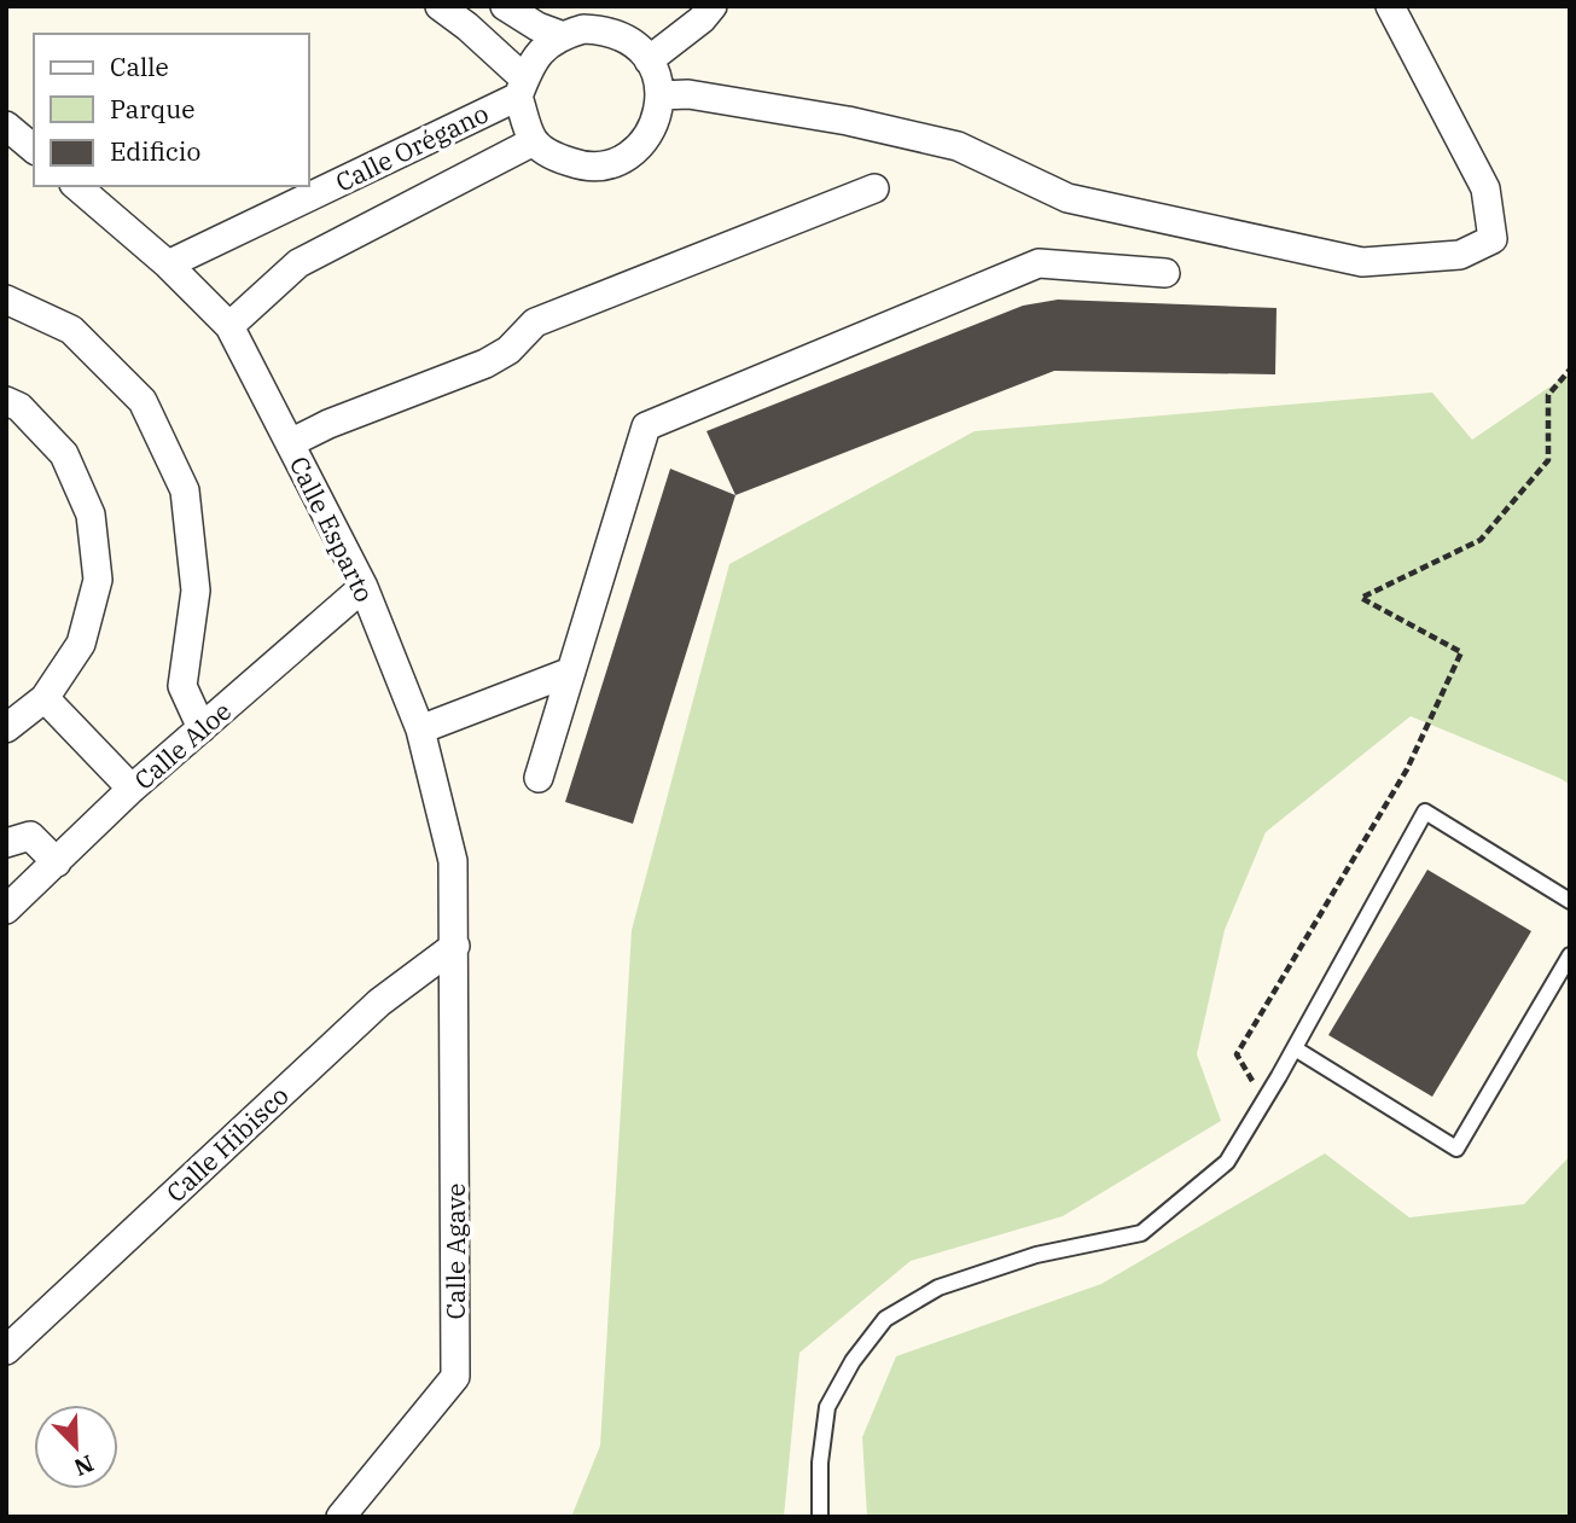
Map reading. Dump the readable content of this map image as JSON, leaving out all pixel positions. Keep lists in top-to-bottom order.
{
  "streets": {
    "street": [
      "Calle Orégano",
      "Calle Esparto",
      "Calle Aloe",
      "Calle Hibisco",
      "Calle Agave"
    ]
  },
  "crossings": [
    ["Calle Orégano", "Calle Esparto"],
    ["Calle Esparto", "Calle Aloe"],
    ["Calle Esparto", "Calle Hibisco"],
    ["Calle Esparto", "Calle Agave"],
    ["Calle Hibisco", "Calle Agave"]
  ],
  "legend": ["Calle", "Parque", "Edificio"],
  "north": "bottom right"
}
